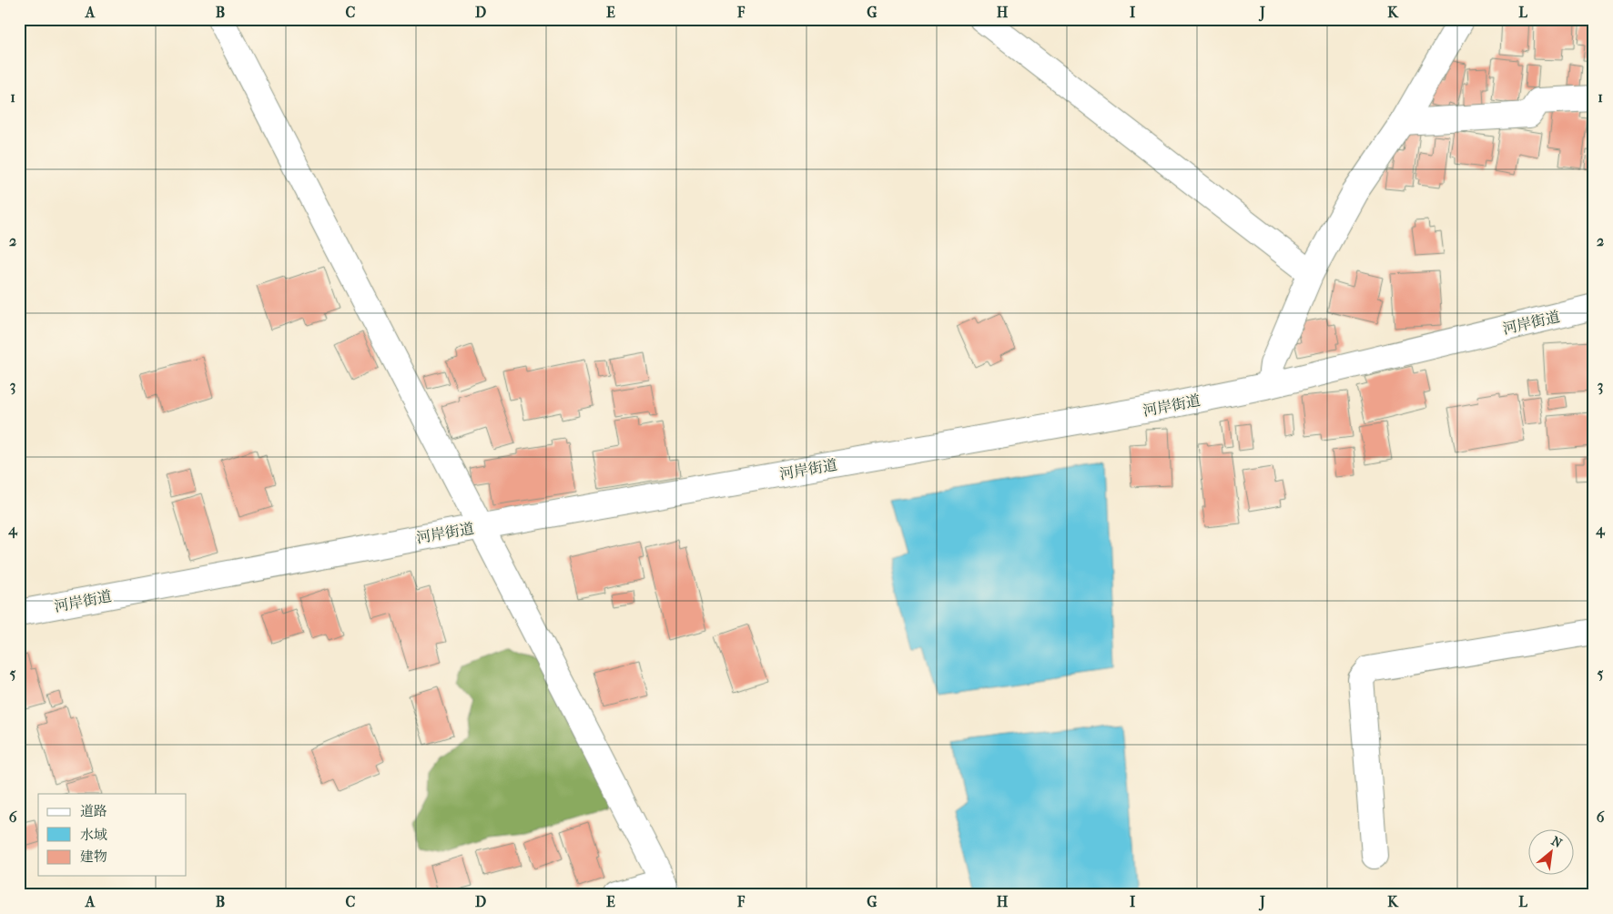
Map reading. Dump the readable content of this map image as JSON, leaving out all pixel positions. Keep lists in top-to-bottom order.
{
  "streets": {
    "street": ["河岸街道"]
  },
  "legend": ["道路", "水域", "建物"],
  "north": "top right",
  "grid": {
    "columns": [
      "A",
      "B",
      "C",
      "D",
      "E",
      "F",
      "G",
      "H",
      "I",
      "J",
      "K",
      "L"
    ],
    "rows": [
      "1",
      "2",
      "3",
      "4",
      "5",
      "6"
    ]
  }
}
